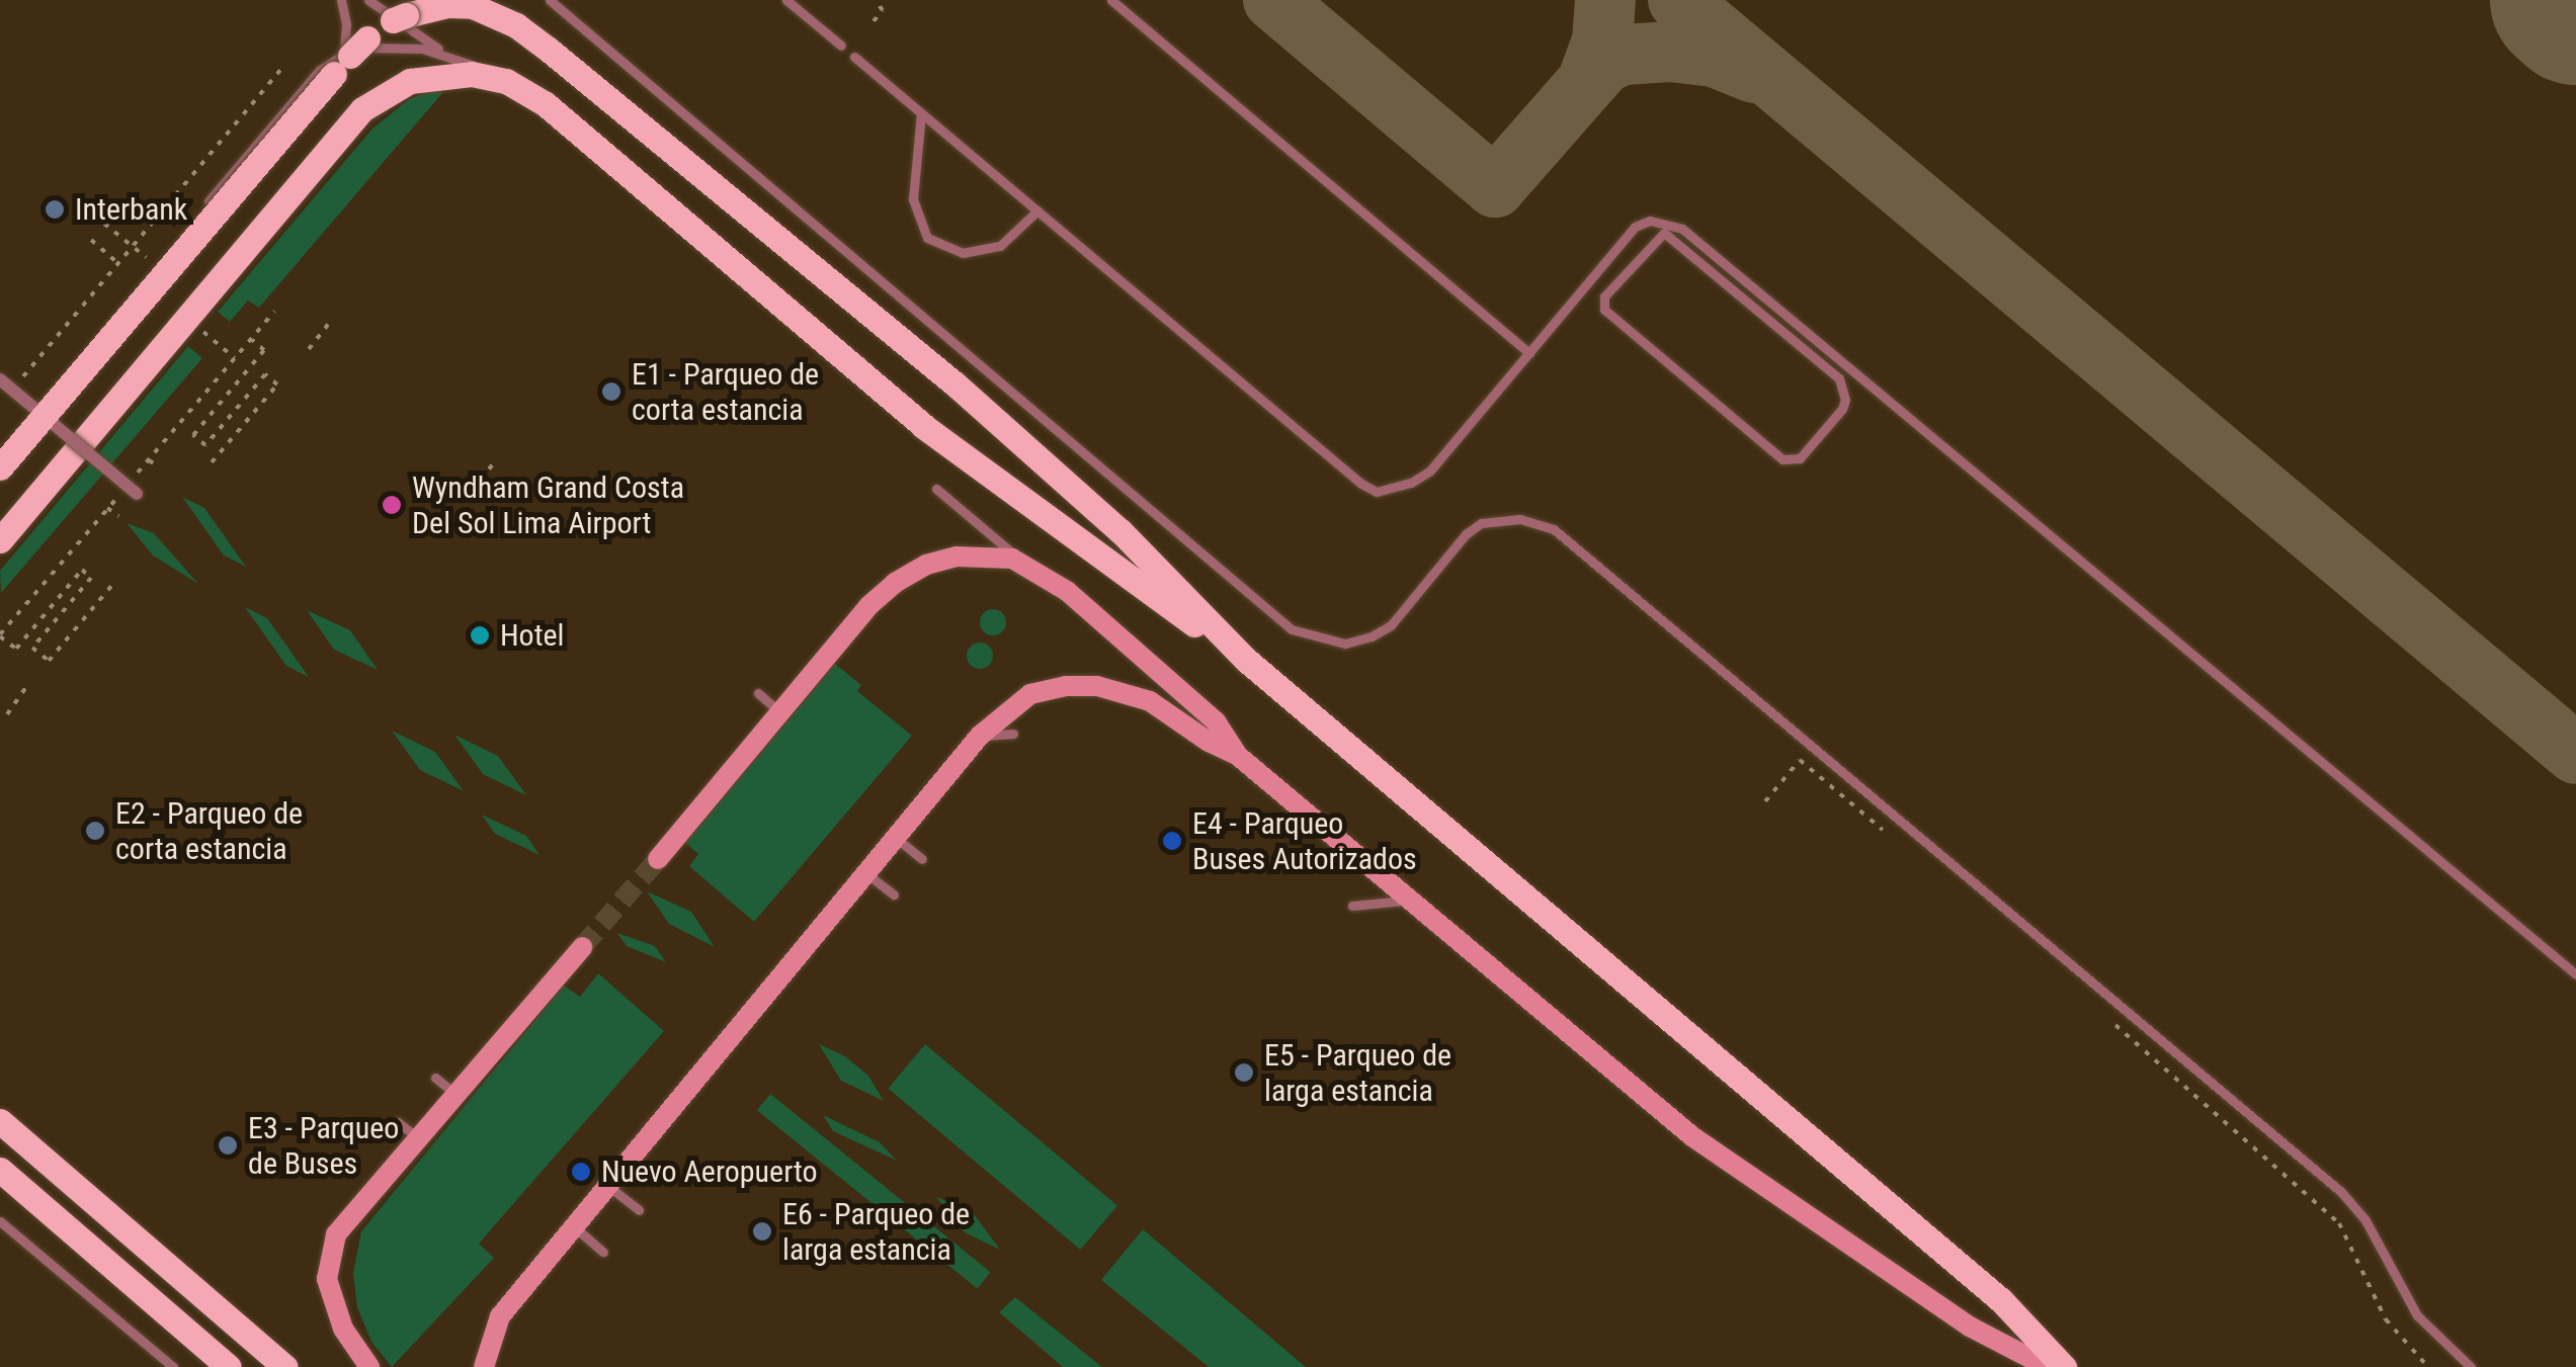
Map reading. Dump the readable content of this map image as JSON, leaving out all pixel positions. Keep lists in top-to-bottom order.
{
  "places": [
    "Interbank",
    "E1 - Parqueo de corta estancia",
    "Wyndham Grand Costa Del Sol Lima Airport",
    "Hotel",
    "E2 - Parqueo de corta estancia",
    "E4 - Parqueo Buses Autorizados",
    "E5 - Parqueo de larga estancia",
    "E3 - Parqueo de Buses",
    "Nuevo Aeropuerto",
    "E6 - Parqueo de larga estancia"
  ]
}
